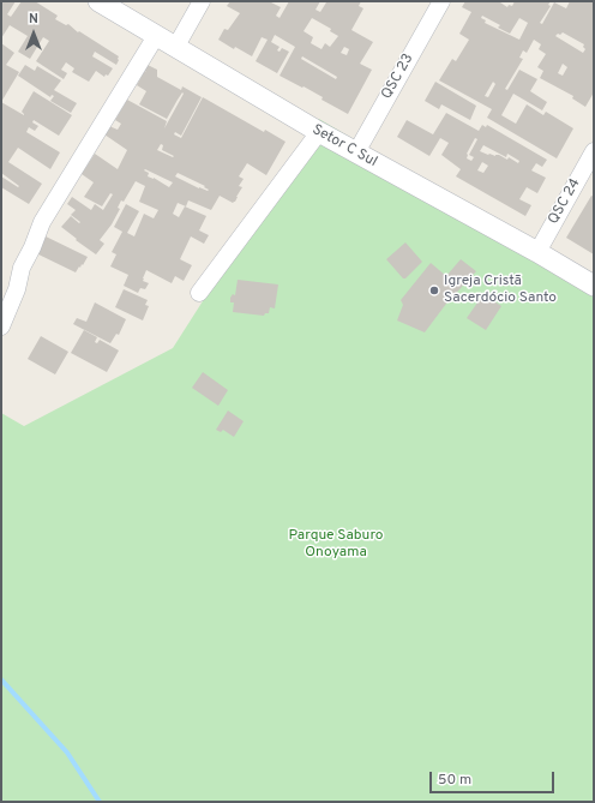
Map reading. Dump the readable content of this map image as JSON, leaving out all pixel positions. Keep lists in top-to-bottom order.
{
  "streets": {
    "street": ["QSC 23", "Setor C Sul", "QSC 24"]
  },
  "crossings": [
    ["QSC 23", "Setor C Sul"],
    ["Setor C Sul", "QSC 24"]
  ],
  "parks": ["Parque Saburo Onoyama"],
  "places": ["Igreja Cristã Sacerdócio Santo"],
  "scale_bar": "50 m",
  "north": "top"
}
